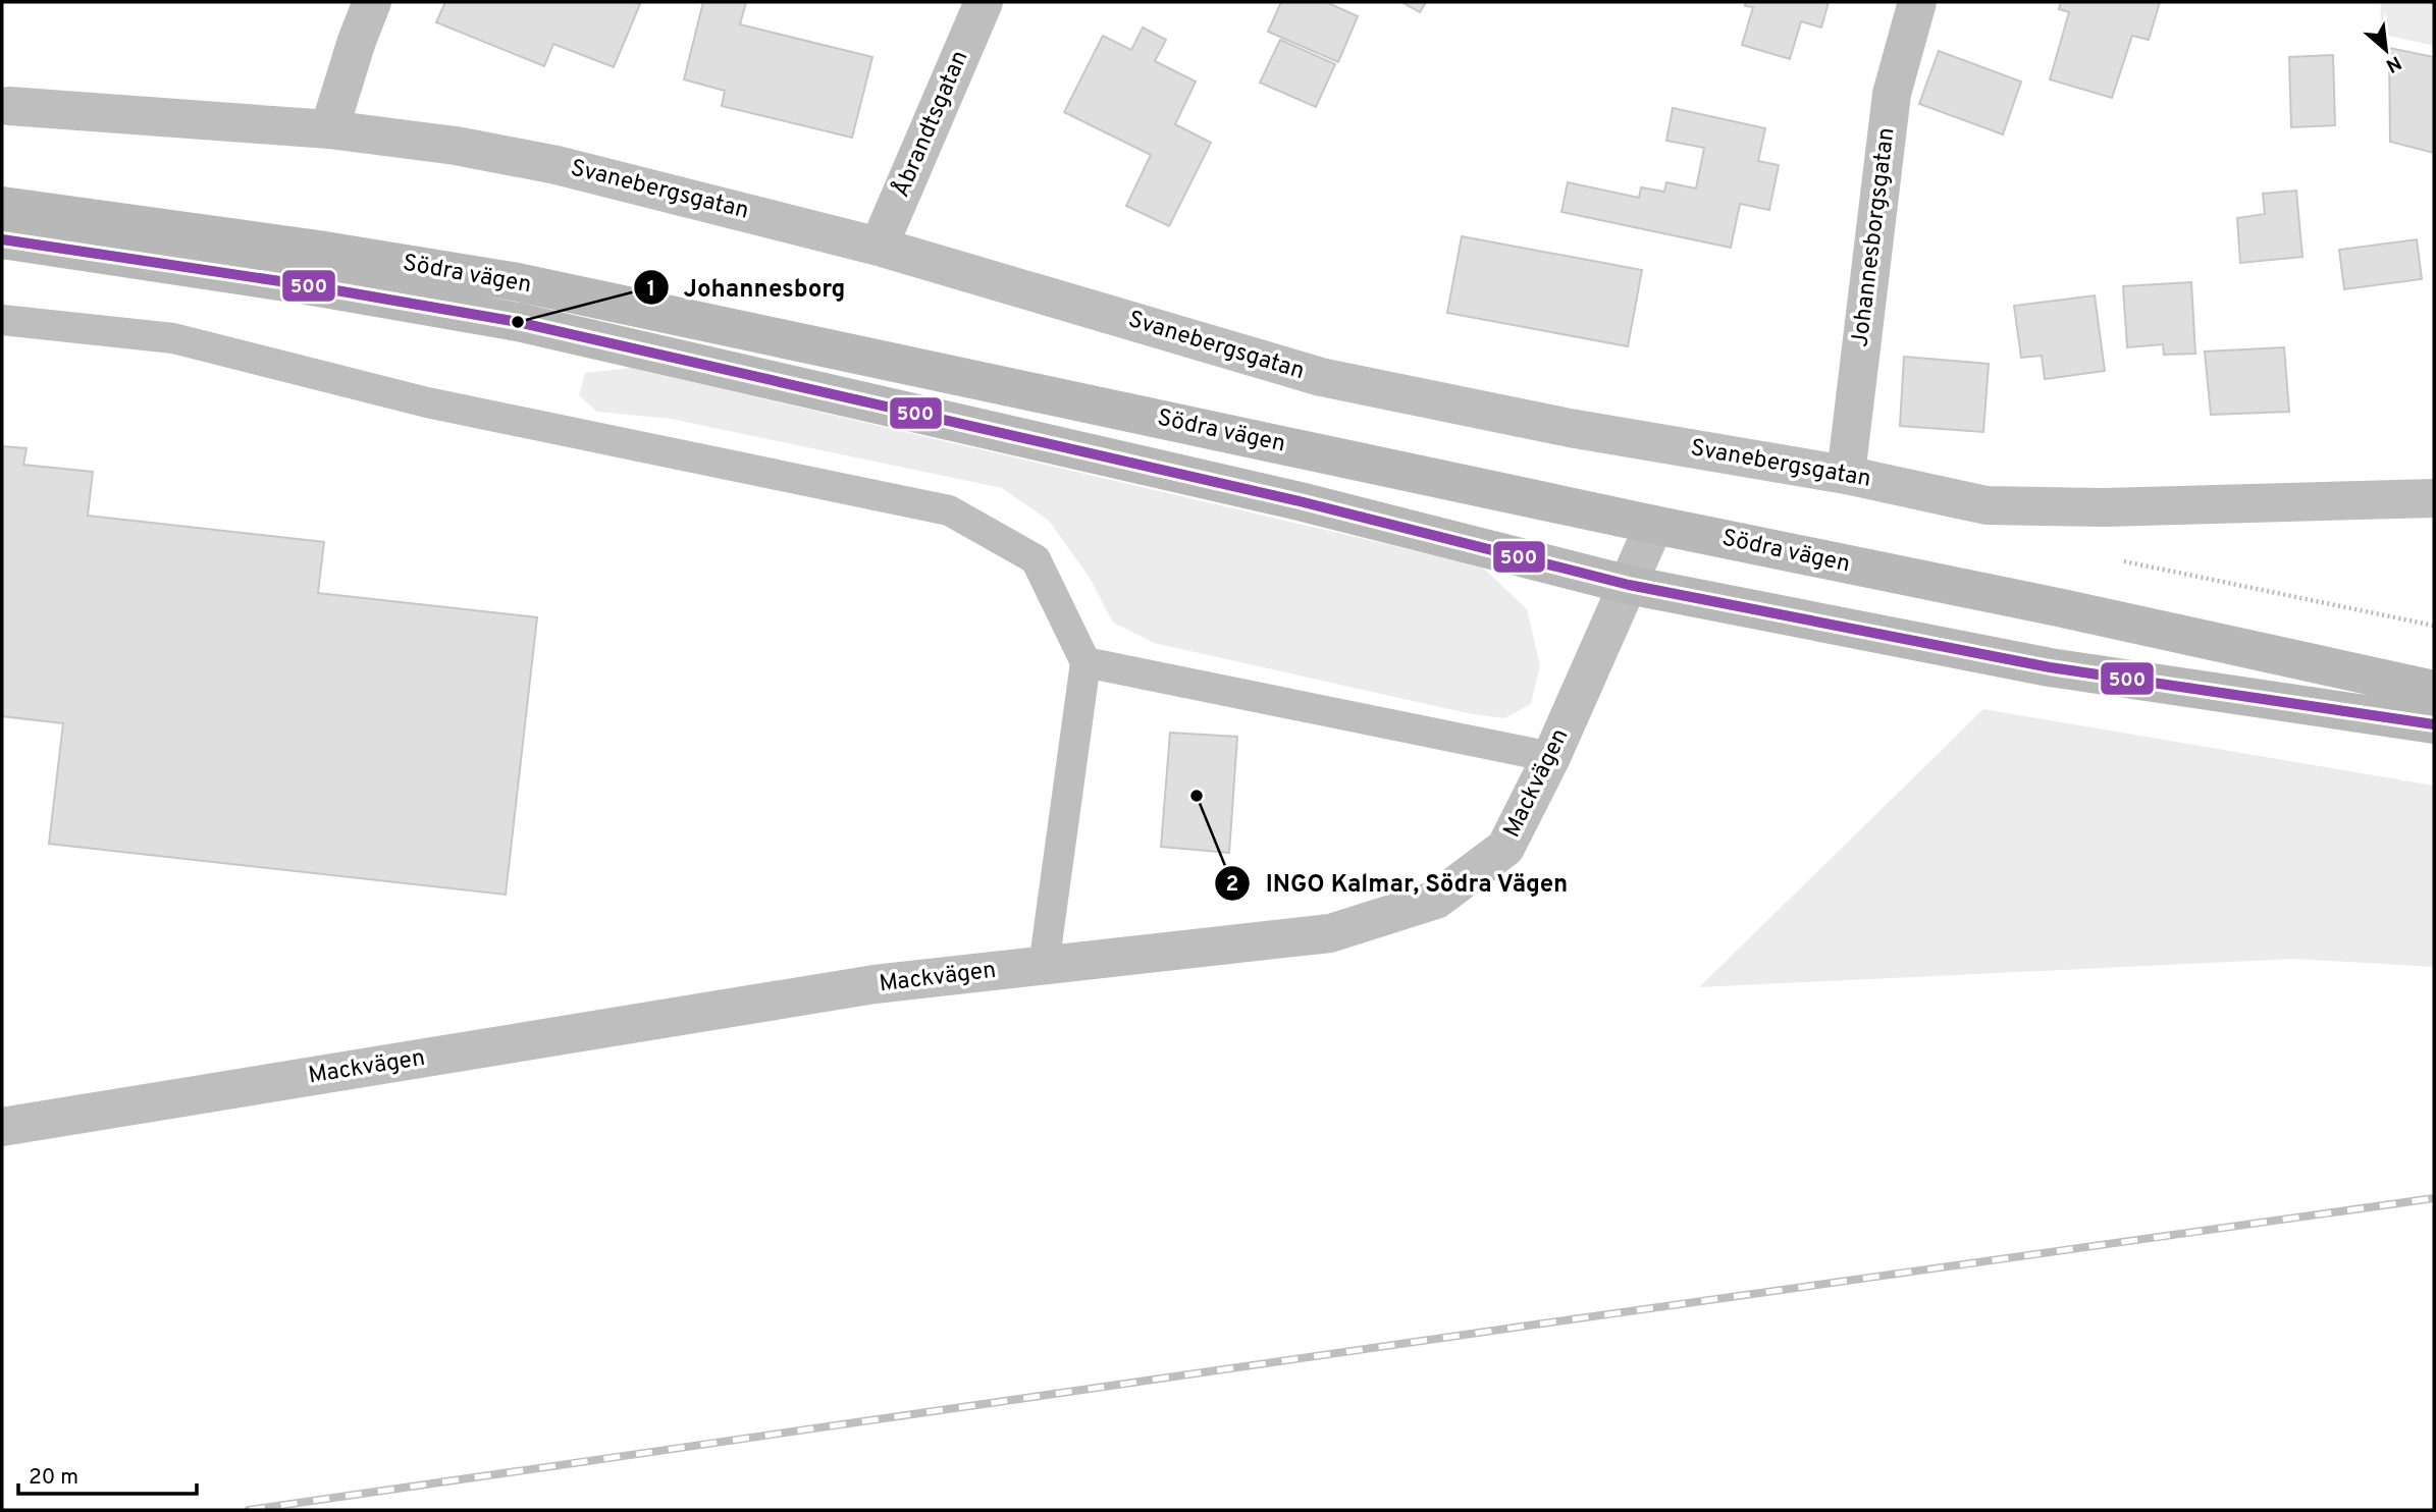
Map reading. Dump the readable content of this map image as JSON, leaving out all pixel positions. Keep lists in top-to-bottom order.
{
  "streets": {
    "main road": ["Södra vägen"],
    "street": [
      "Åbrandtsgatan",
      "Svanebergsgatan",
      "Johannesborgsgatan",
      "Mackvägen"
    ]
  },
  "crossings": [
    ["Åbrandtsgatan", "Svanebergsgatan"],
    ["Svanebergsgatan", "Johannesborgsgatan"],
    ["Södra vägen", "Mackvägen"]
  ],
  "places": ["Johannesborg", "INGO Kalmar, Södra Vägen"],
  "lines": ["transit line 500"],
  "scale_bar": "20 m",
  "north": "bottom right"
}
